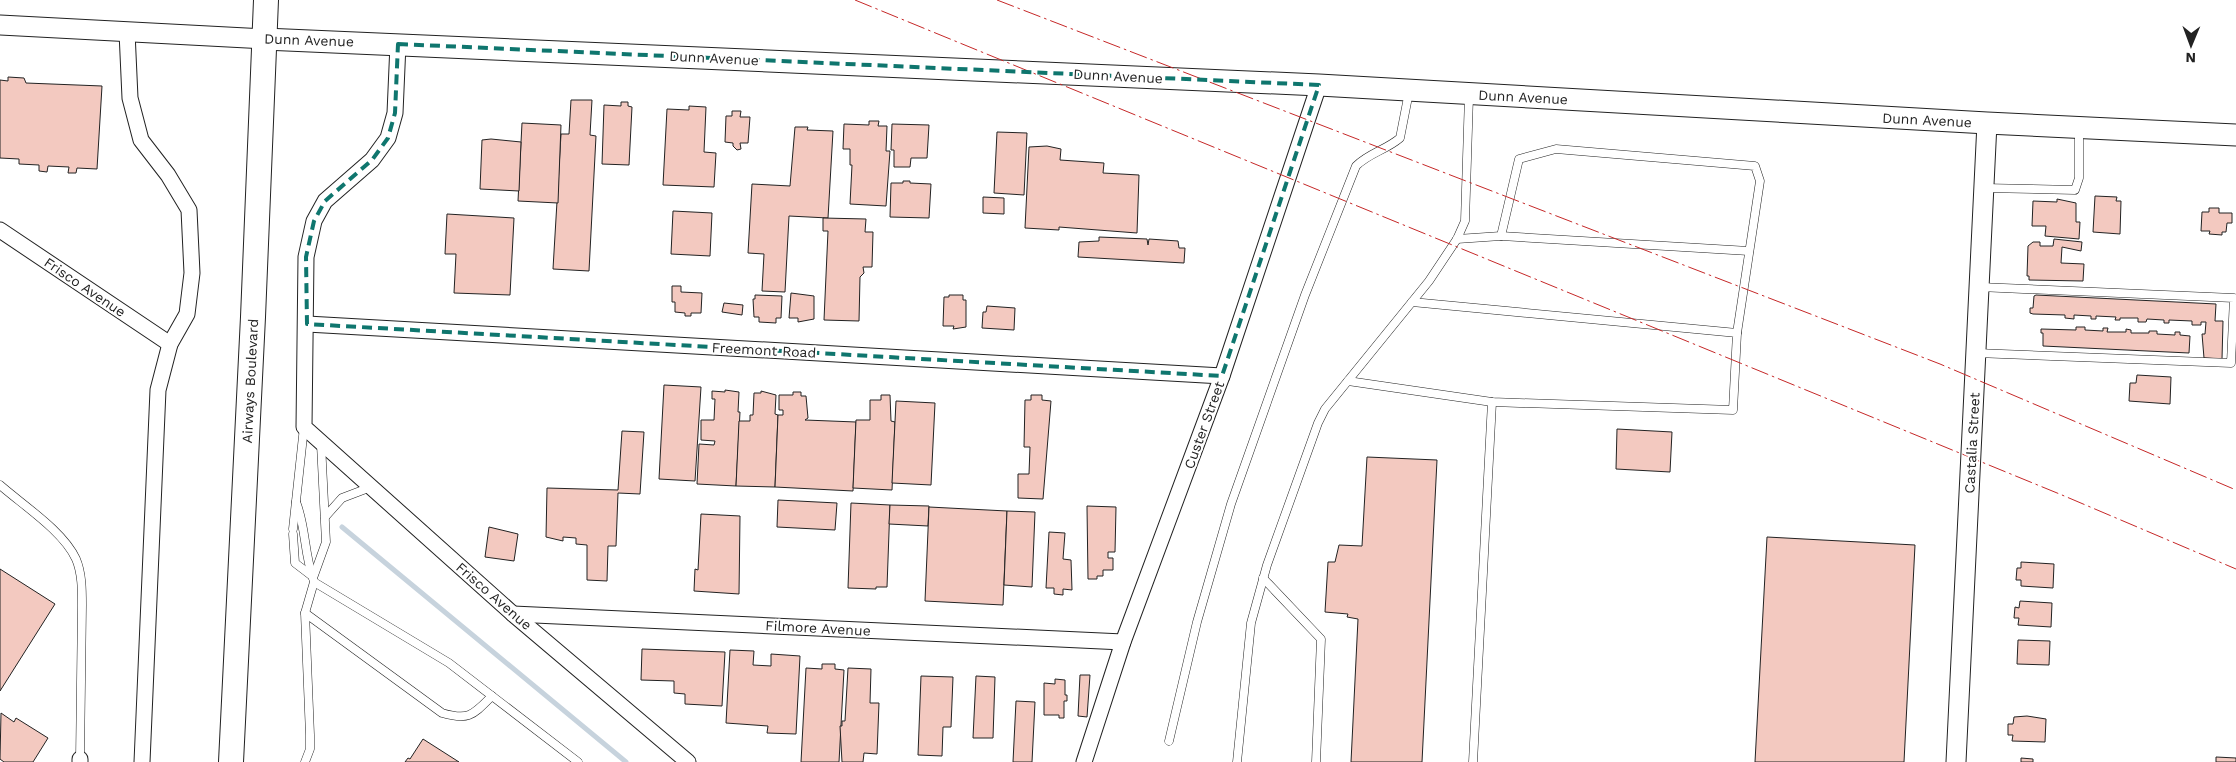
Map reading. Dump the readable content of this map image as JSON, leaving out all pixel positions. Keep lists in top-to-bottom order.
{
  "streets": {
    "main road": ["Dunn Avenue", "Airways Boulevard"],
    "street": [
      "Frisco Avenue",
      "Freemont Road",
      "Custer Street",
      "Castalia Street",
      "Filmore Avenue"
    ]
  },
  "crossings": [
    ["Dunn Avenue", "Airways Boulevard"],
    ["Dunn Avenue", "Custer Street"],
    ["Dunn Avenue", "Castalia Street"],
    ["Frisco Avenue", "Filmore Avenue"],
    ["Freemont Road", "Custer Street"],
    ["Custer Street", "Filmore Avenue"]
  ],
  "north": "bottom"
}
